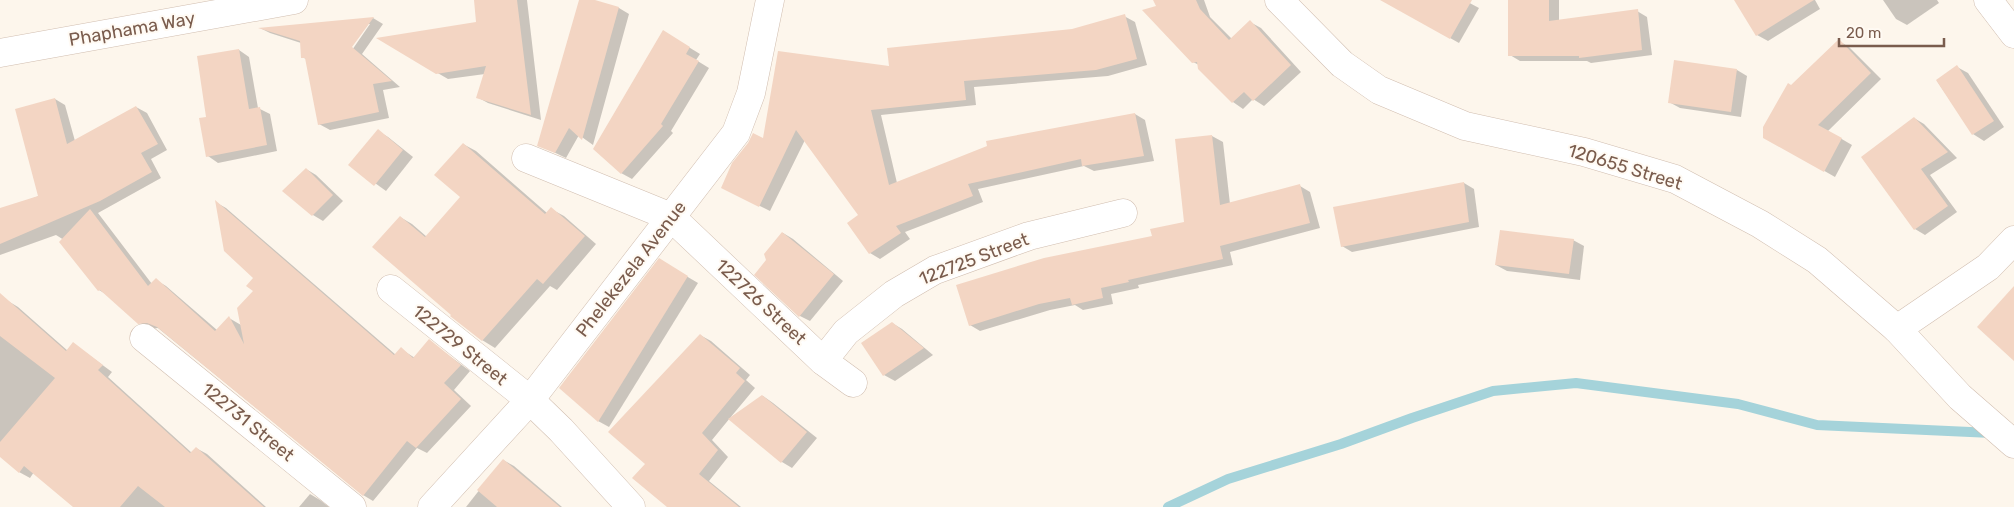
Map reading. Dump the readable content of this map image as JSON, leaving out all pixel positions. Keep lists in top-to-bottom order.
{
  "streets": {
    "street": [
      "Phaphama Way",
      "120655 Street",
      "122725 Street",
      "Phelekezela Avenue",
      "122726 Street",
      "122729 Street",
      "122731 Street"
    ]
  },
  "crossings": [
    ["122725 Street", "122726 Street"],
    ["Phelekezela Avenue", "122726 Street"],
    ["Phelekezela Avenue", "122729 Street"]
  ],
  "scale_bar": "20 m"
}
